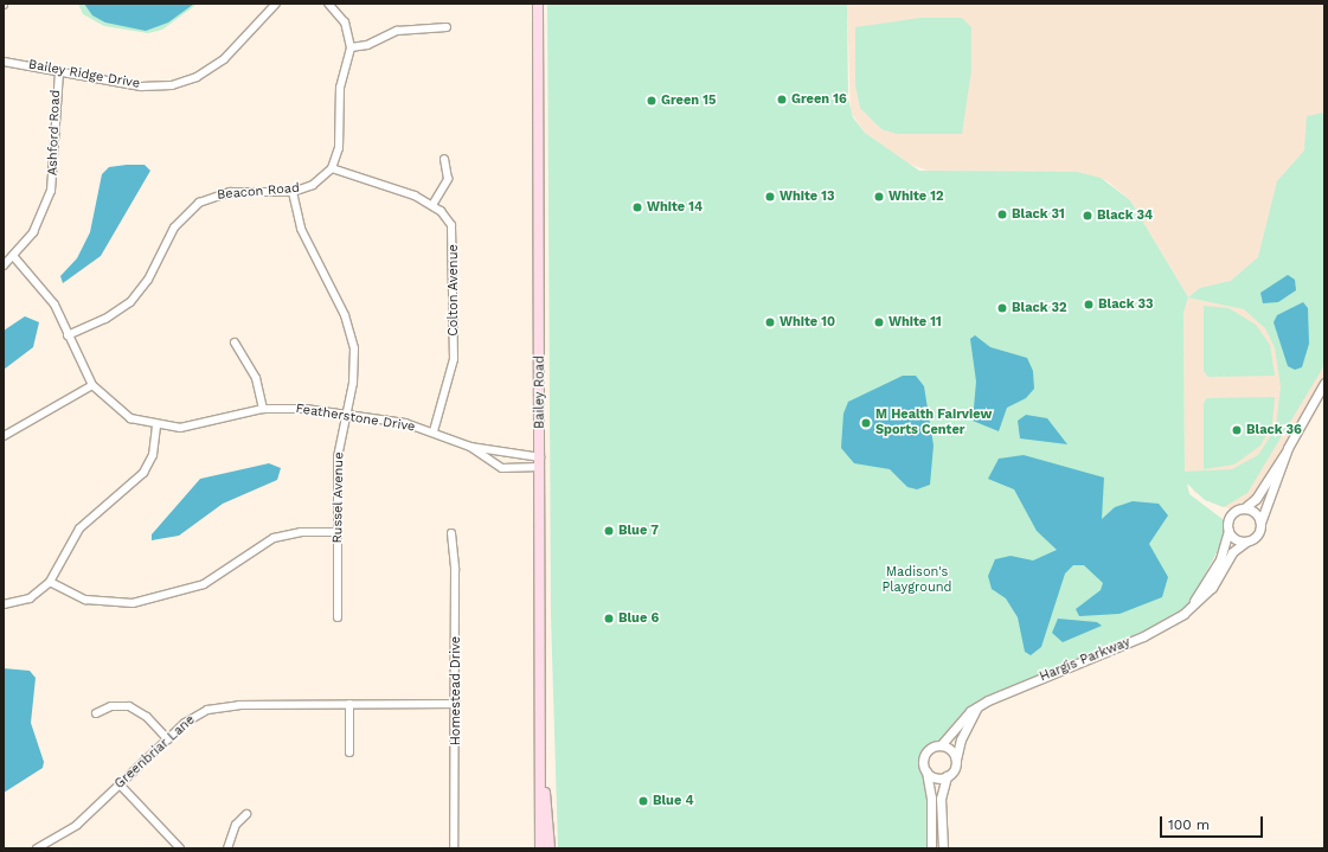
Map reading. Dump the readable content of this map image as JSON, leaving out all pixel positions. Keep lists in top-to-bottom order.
{
  "streets": {
    "main road": ["Bailey Road"],
    "street": [
      "Bailey Ridge Drive",
      "Ashford Road",
      "Beacon Road",
      "Colton Avenue",
      "Featherstone Drive",
      "Russel Avenue",
      "Hargis Parkway",
      "Homestead Drive",
      "Greenbriar Lane"
    ]
  },
  "crossings": [
    ["Bailey Ridge Drive", "Ashford Road"],
    ["Ashford Road", "Featherstone Drive"],
    ["Beacon Road", "Colton Avenue"],
    ["Beacon Road", "Featherstone Drive"],
    ["Beacon Road", "Russel Avenue"],
    ["Colton Avenue", "Featherstone Drive"],
    ["Bailey Road", "Featherstone Drive"],
    ["Featherstone Drive", "Russel Avenue"],
    ["Homestead Drive", "Greenbriar Lane"]
  ],
  "parks": ["Madison's Playground"],
  "places": [
    "Green 16",
    "Green 15",
    "White 13",
    "White 12",
    "White 14",
    "Black 31",
    "Black 34",
    "Black 33",
    "Black 32",
    "White 10",
    "White 11",
    "M Health Fairview Sports Center",
    "Black 36",
    "Blue 7",
    "Blue 6",
    "Blue 4"
  ],
  "scale_bar": "100 m"
}
